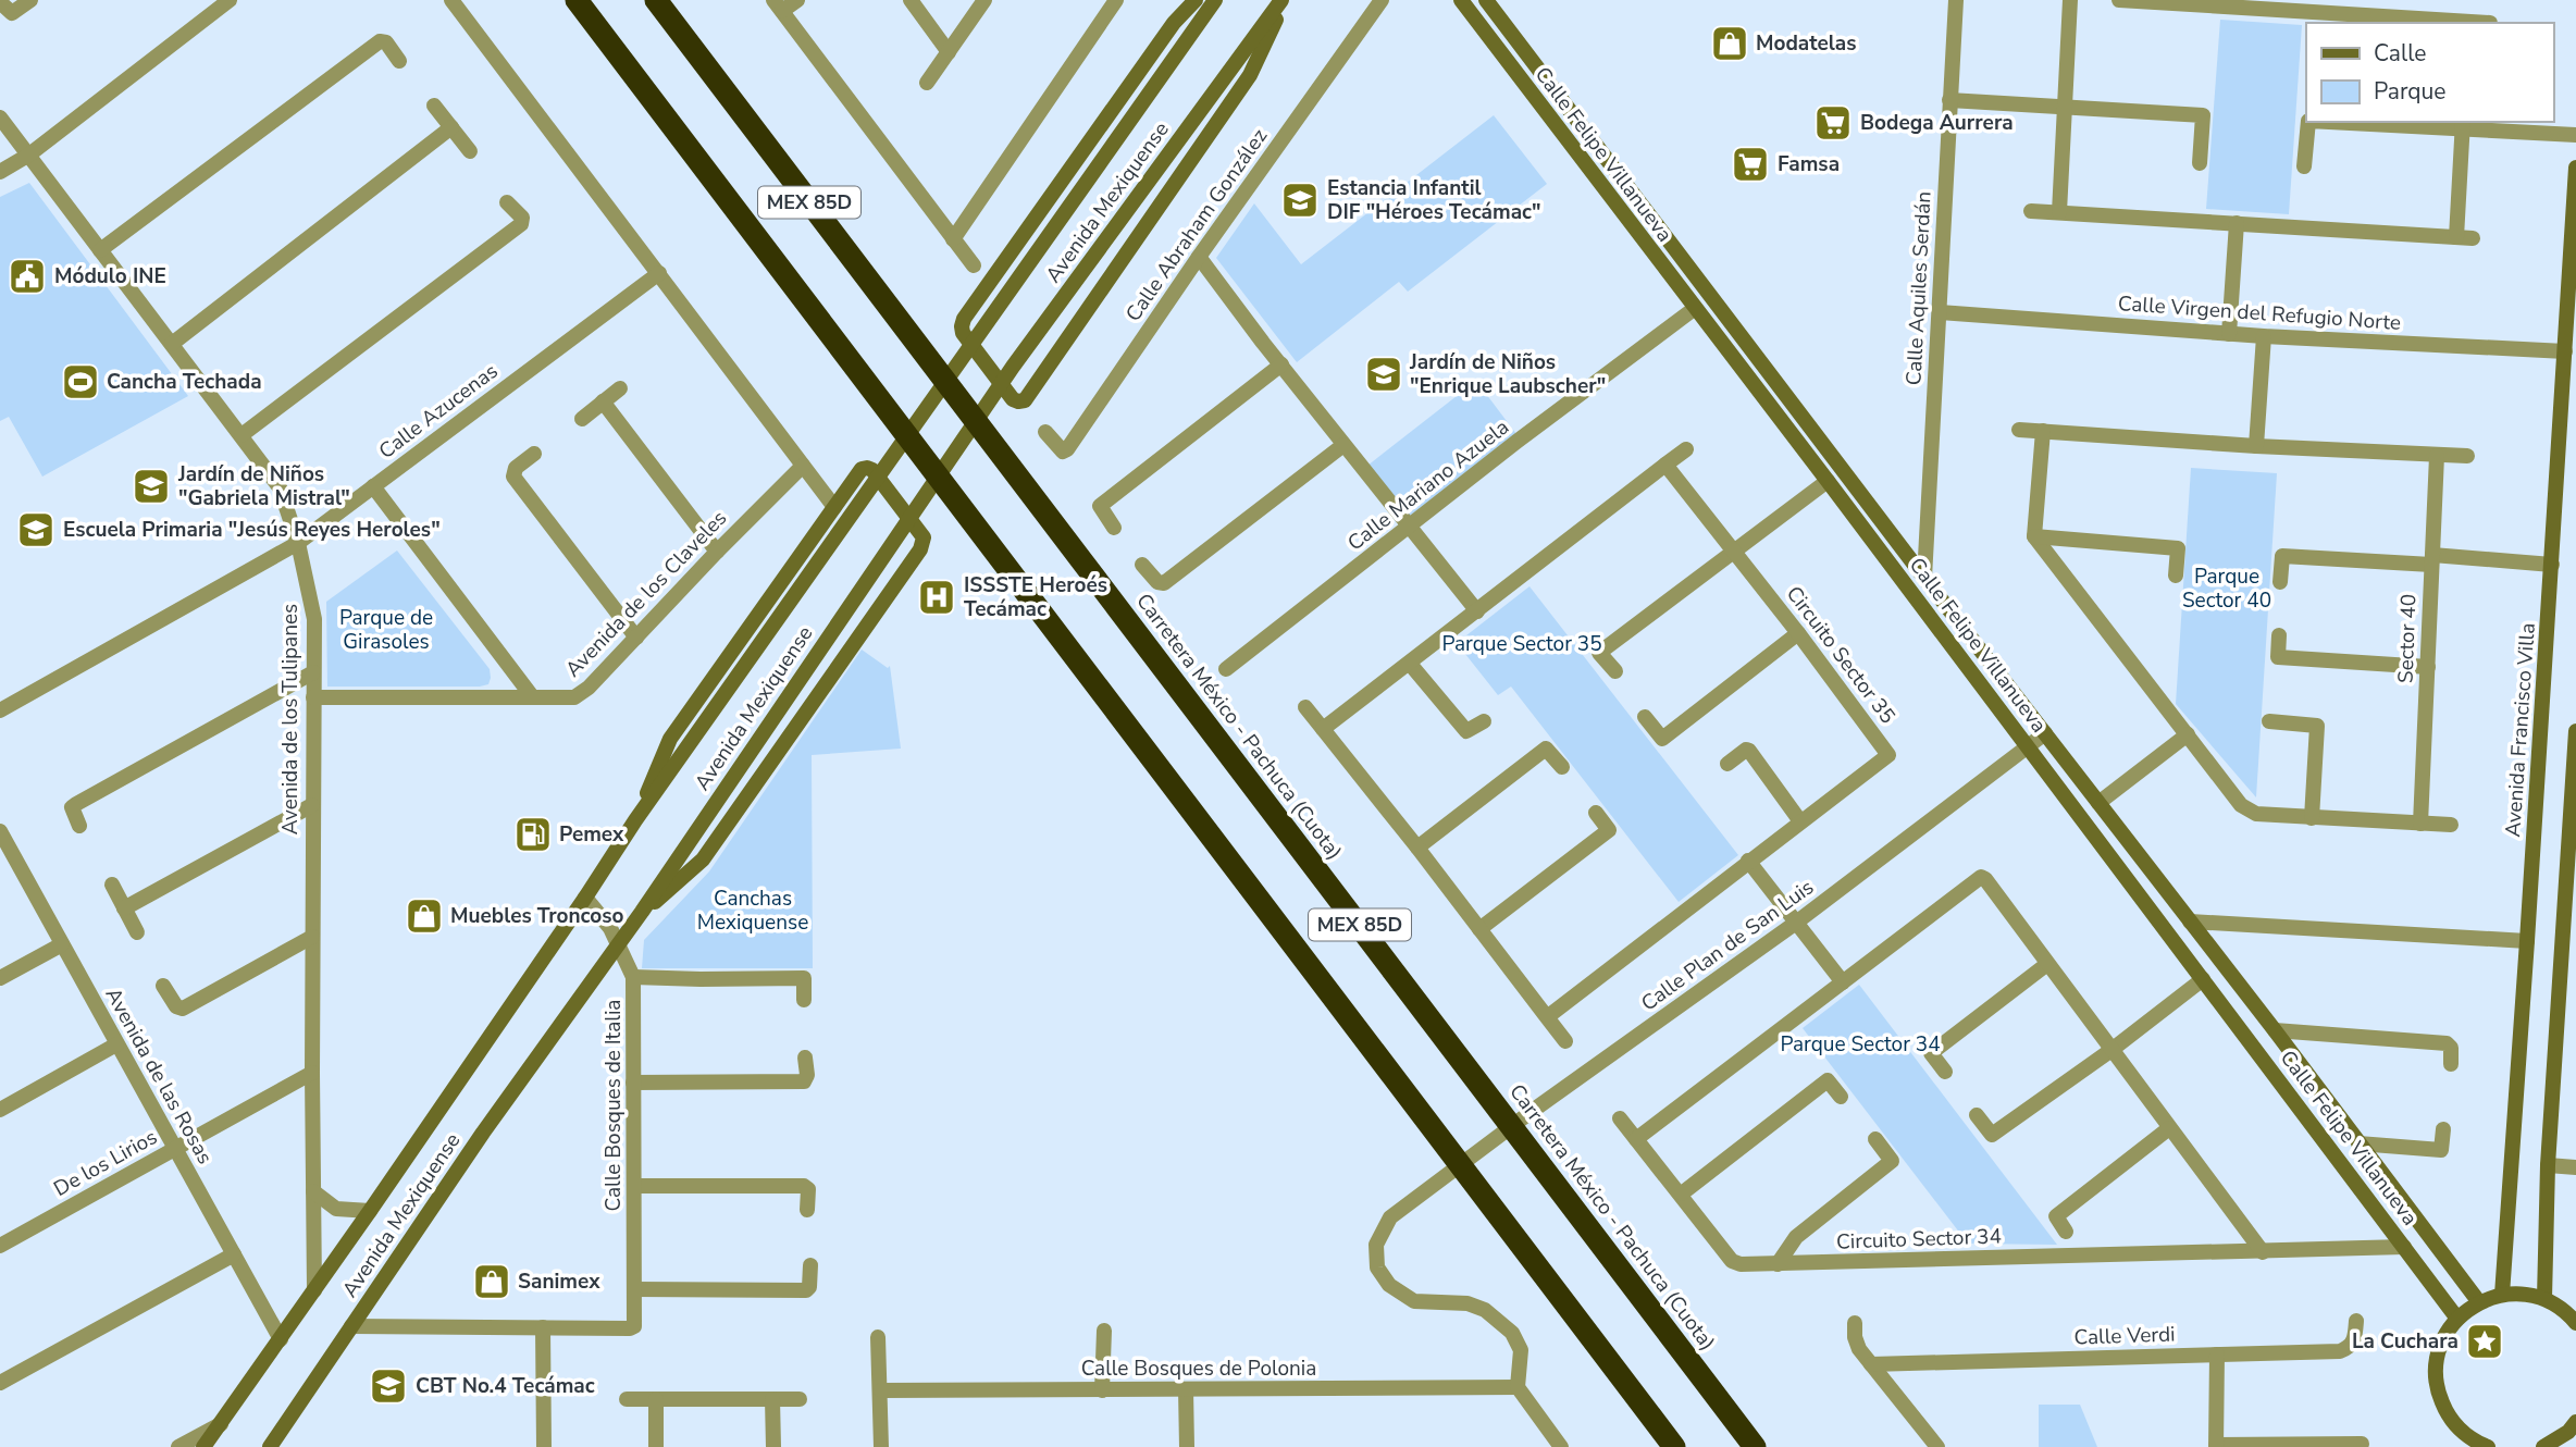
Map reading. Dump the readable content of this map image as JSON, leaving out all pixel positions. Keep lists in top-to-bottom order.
{
  "streets": {
    "highway": ["MEX 85D", "Carretera México - Pachuca (Cuota)"],
    "main road": ["Calle Felipe Villanueva", "Avenida Mexiquense", "Avenida Francisco Villa"],
    "street": [
      "Calle Abraham González",
      "Calle Aquiles Serdán",
      "Calle Virgen del Refugio Norte",
      "Calle Azucenas",
      "Calle Mariano Azuela",
      "Avenida de los Claveles",
      "Sector 40",
      "Circuito Sector 35",
      "Avenida de los Tulipanes",
      "Calle Plan de San Luis",
      "Avenida de las Rosas",
      "Calle Bosques de Italia",
      "De los Lirios",
      "Circuito Sector 34",
      "Calle Verdi",
      "Calle Bosques de Polonia"
    ]
  },
  "crossings": [
    ["Calle Felipe Villanueva", "Calle Aquiles Serdán"],
    ["Calle Felipe Villanueva", "Calle Mariano Azuela"],
    ["Calle Felipe Villanueva", "Calle Plan de San Luis"],
    ["Calle Felipe Villanueva", "Circuito Sector 34"],
    ["Avenida Mexiquense", "Avenida de los Tulipanes"],
    ["Avenida Mexiquense", "Avenida de las Rosas"],
    ["Avenida Mexiquense", "Calle Bosques de Italia"],
    ["Calle Aquiles Serdán", "Calle Virgen del Refugio Norte"],
    ["Calle Virgen del Refugio Norte", "Avenida Francisco Villa"],
    ["Calle Azucenas", "Avenida de los Tulipanes"],
    ["Avenida de los Claveles", "Avenida de los Tulipanes"],
    ["Avenida de los Tulipanes", "De los Lirios"],
    ["Calle Plan de San Luis", "Calle Bosques de Polonia"],
    ["Avenida de las Rosas", "De los Lirios"]
  ],
  "parks": [
    "Parque Sector 40",
    "Parque de Girasoles",
    "Parque Sector 35",
    "Canchas Mexiquense",
    "Parque Sector 34"
  ],
  "places": {
    "shop": ["Modatelas", "Muebles Troncoso", "Sanimex"],
    "supermarket": ["Bodega Aurrera", "Famsa"],
    "school or university": [
      "Estancia Infantil DIF \"Héroes Tecámac\"",
      "Jardín de Niños \"Enrique Laubscher\"",
      "Jardín de Niños \"Gabriela Mistral\"",
      "Escuela Primaria \"Jesús Reyes Heroles\"",
      "CBT No.4 Tecámac"
    ],
    "public building": ["Módulo INE"],
    "sports": ["Cancha Techada"],
    "hospital": ["ISSSTE Heroés Tecámac"],
    "fuel station": ["Pemex"],
    "place": ["La Cuchara"]
  },
  "legend": ["Calle", "Parque"]
}
